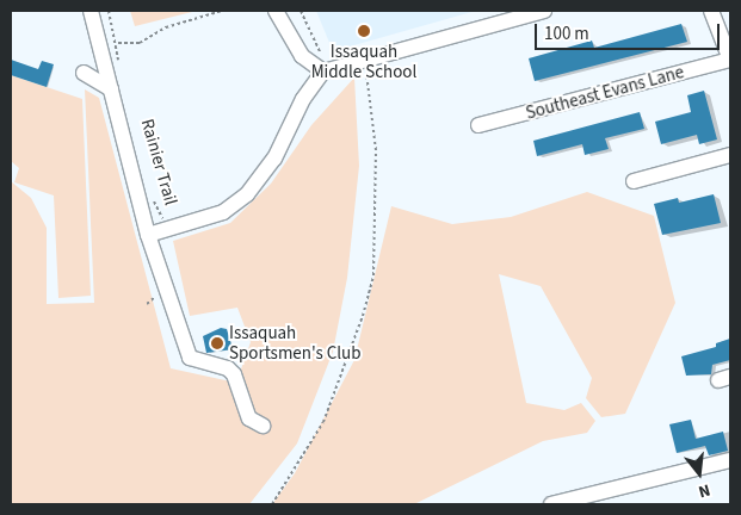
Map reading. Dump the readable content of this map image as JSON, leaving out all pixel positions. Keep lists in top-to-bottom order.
{
  "streets": {
    "street": ["Southeast Evans Lane"],
    "path": ["Rainier Trail"]
  },
  "places": ["Issaquah Middle School", "Issaquah Sportsmen's Club"],
  "scale_bar": "100 m",
  "north": "bottom"
}
